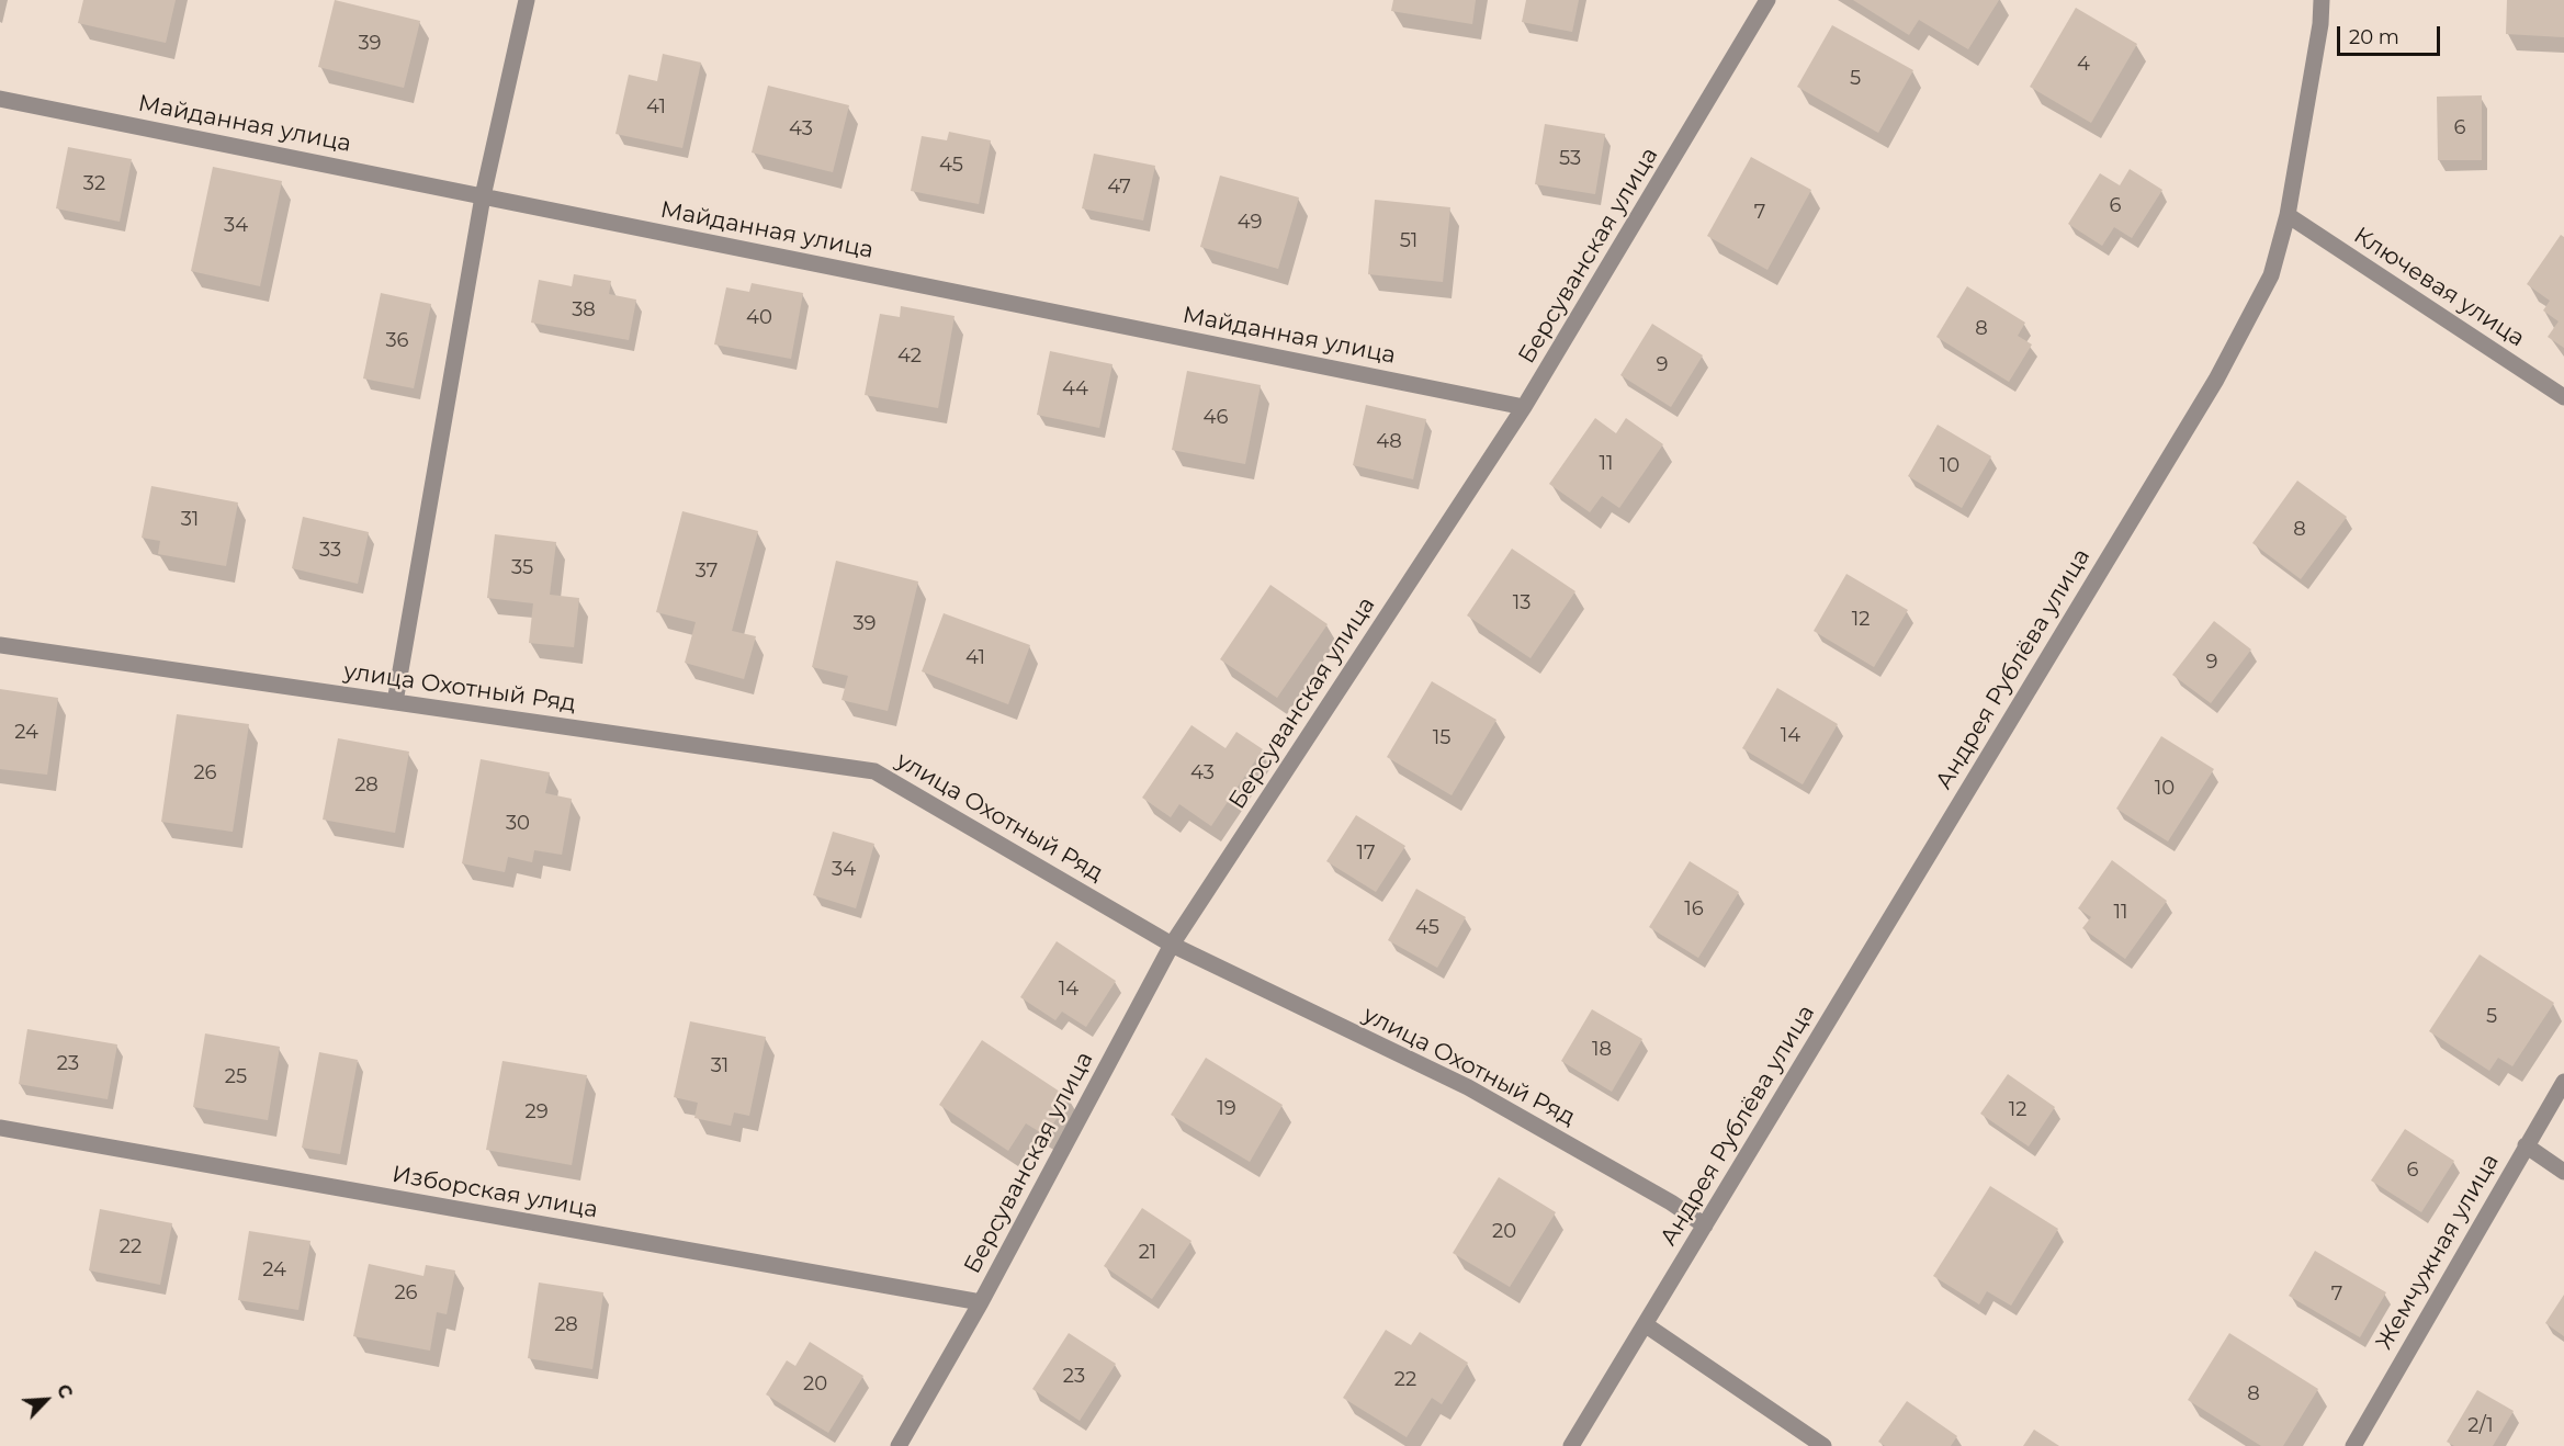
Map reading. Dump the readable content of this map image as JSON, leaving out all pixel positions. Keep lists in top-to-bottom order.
{
  "streets": {
    "street": [
      "Майданная улица",
      "Берсуванская улица",
      "Ключевая улица",
      "Андрея Рублёва улица",
      "улица Охотный Ряд",
      "Изборская улица",
      "Жемчужная улица"
    ]
  },
  "crossings": [
    ["Майданная улица", "Берсуванская улица"],
    ["Берсуванская улица", "улица Охотный Ряд"],
    ["Берсуванская улица", "Изборская улица"],
    ["Ключевая улица", "Андрея Рублёва улица"],
    ["Андрея Рублёва улица", "улица Охотный Ряд"]
  ],
  "house_numbers": [
    "39",
    "4",
    "5",
    "41",
    "6",
    "43",
    "53",
    "45",
    "32",
    "47",
    "6",
    "7",
    "49",
    "34",
    "51",
    "38",
    "40",
    "8",
    "36",
    "42",
    "9",
    "44",
    "46",
    "48",
    "11",
    "10",
    "31",
    "8",
    "33",
    "35",
    "37",
    "13",
    "12",
    "39",
    "41",
    "9",
    "24",
    "14",
    "15",
    "26",
    "43",
    "28",
    "10",
    "30",
    "17",
    "34",
    "16",
    "11",
    "45",
    "14",
    "5",
    "18",
    "23",
    "31",
    "25",
    "19",
    "12",
    "29",
    "6",
    "20",
    "22",
    "21",
    "24",
    "26",
    "7",
    "28",
    "23",
    "22",
    "20",
    "8",
    "2/1"
  ],
  "scale_bar": "20 m",
  "north": "top right"
}
